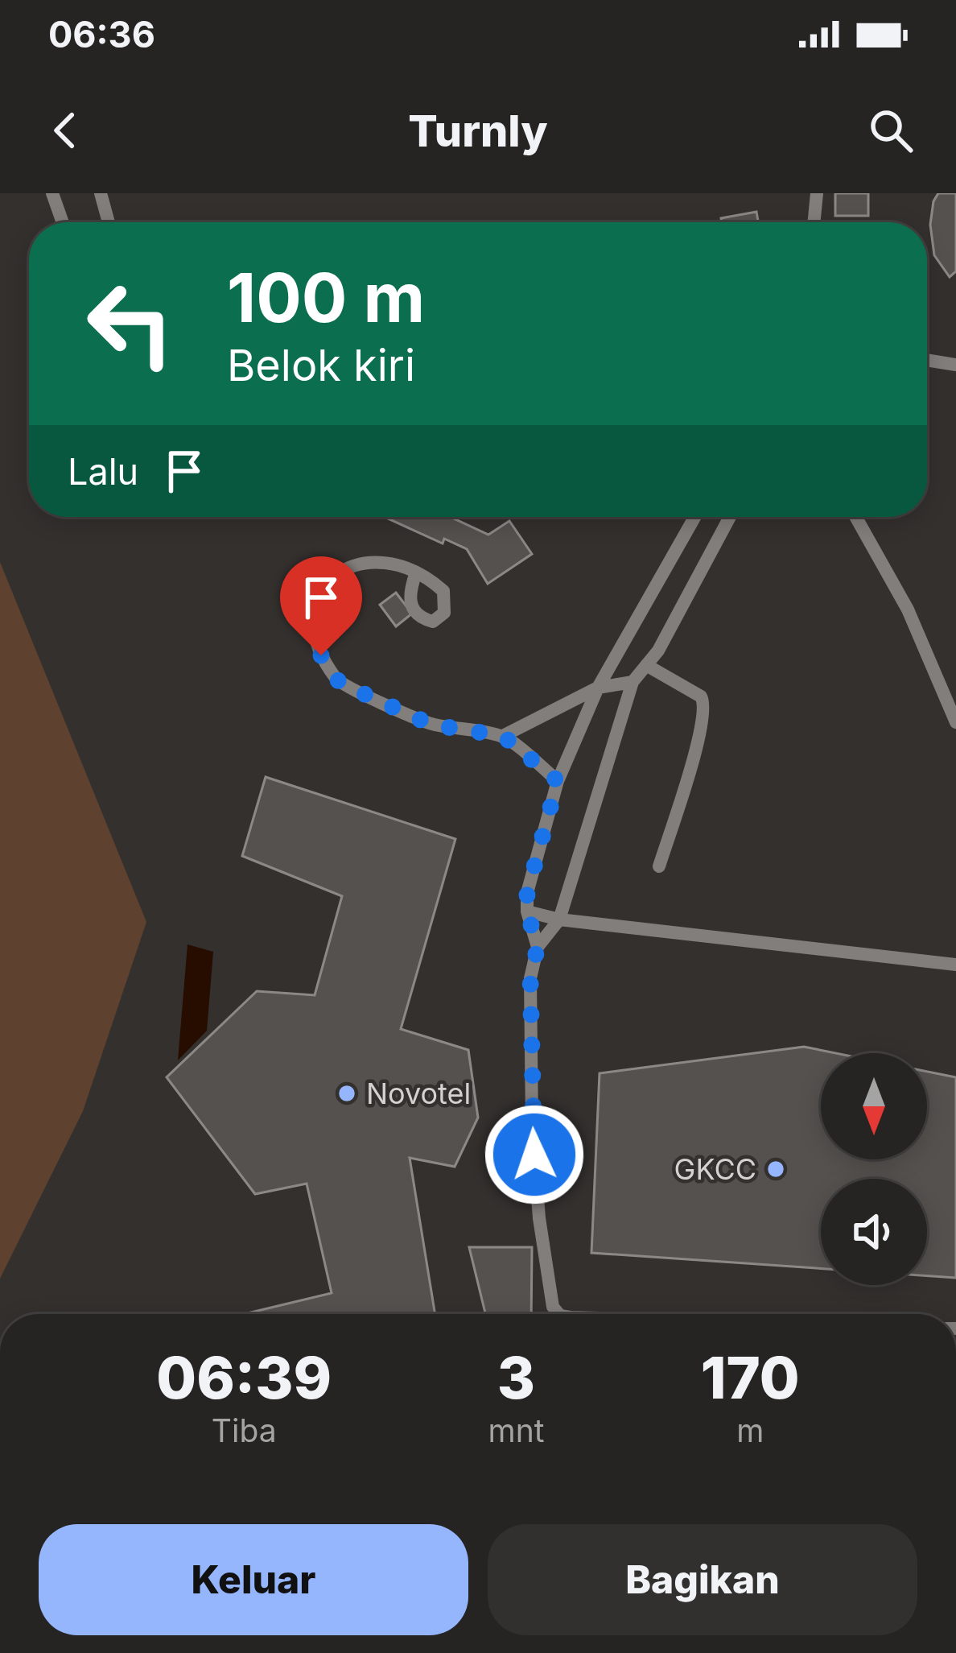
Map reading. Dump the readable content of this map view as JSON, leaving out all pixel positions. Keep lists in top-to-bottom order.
{
  "places": ["Novotel", "GKCC"],
  "north": "bottom",
  "page": {
    "status": "06:36",
    "header": "Turnly",
    "turn": ["100 m", "Belok kiri"],
    "then": "Lalu",
    "eta": [
      "06:39",
      "Tiba",
      "3",
      "mnt",
      "170",
      "m"
    ],
    "buttons": ["Keluar", "Bagikan"]
  }
}
